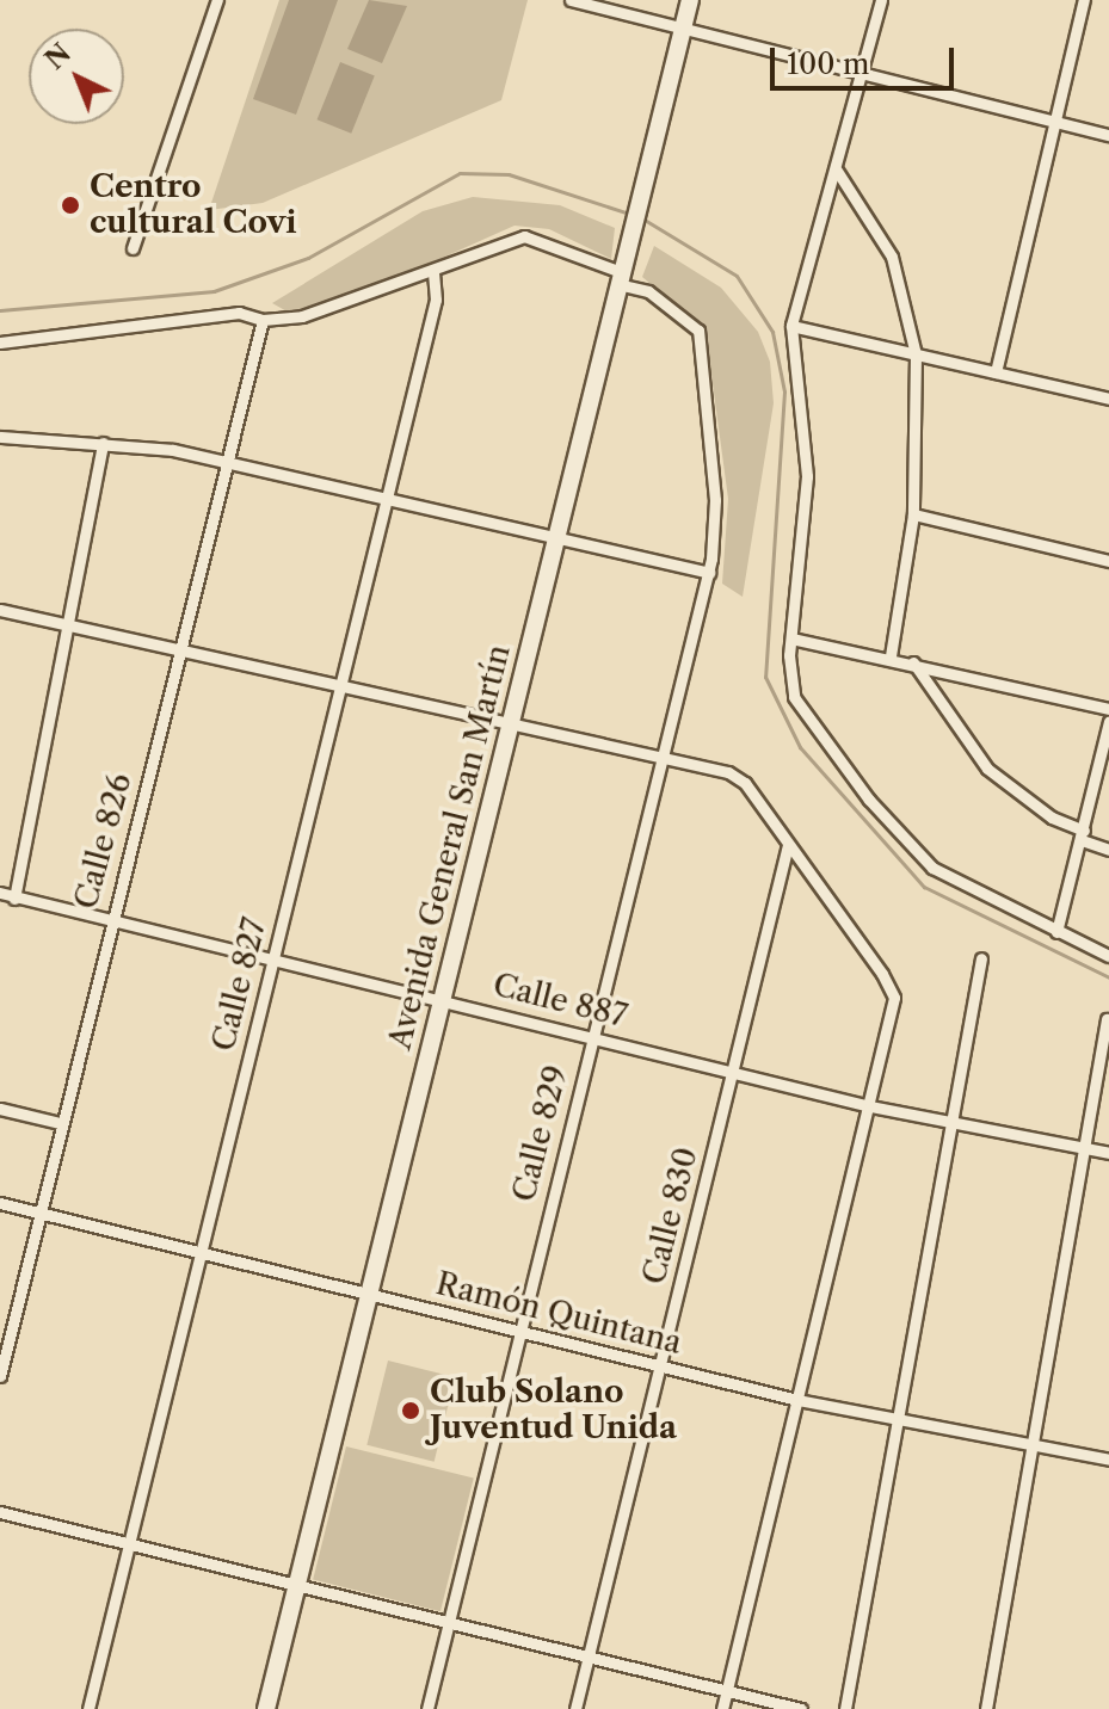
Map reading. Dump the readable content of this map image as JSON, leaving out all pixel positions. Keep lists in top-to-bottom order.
{
  "streets": {
    "main road": ["Avenida General San Martín"],
    "street": [
      "Calle 826",
      "Calle 827",
      "Calle 887",
      "Calle 829",
      "Calle 830",
      "Ramón Quintana"
    ]
  },
  "crossings": [
    ["Calle 826", "Calle 887"],
    ["Calle 826", "Calle 829"],
    ["Calle 826", "Ramón Quintana"],
    ["Avenida General San Martín", "Calle 887"],
    ["Avenida General San Martín", "Calle 829"],
    ["Avenida General San Martín", "Ramón Quintana"],
    ["Calle 827", "Calle 887"],
    ["Calle 827", "Calle 829"],
    ["Calle 827", "Ramón Quintana"],
    ["Calle 887", "Calle 829"],
    ["Calle 887", "Calle 830"],
    ["Calle 829", "Ramón Quintana"],
    ["Calle 830", "Ramón Quintana"]
  ],
  "places": ["Centro cultural Covi", "Club Solano Juventud Unida"],
  "scale_bar": "100 m",
  "north": "top left"
}
